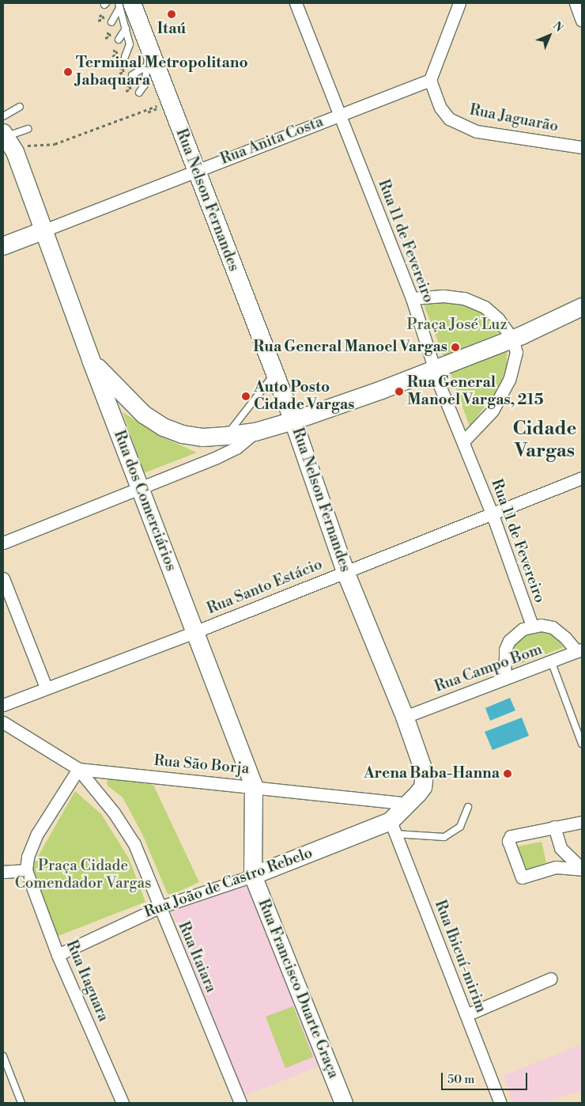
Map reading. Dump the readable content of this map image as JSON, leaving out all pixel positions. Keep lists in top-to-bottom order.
{
  "streets": {
    "street": [
      "Rua Jaguarão",
      "Rua Anita Costa",
      "Rua Nelson Fernandes",
      "Rua 11 de Fevereiro",
      "Rua dos Comerciários",
      "Rua Santo Estácio",
      "Rua Campo Bom",
      "Rua São Borja",
      "Rua João de Castro Rebelo",
      "Rua Ibicuí-mirim",
      "Rua Itaiara",
      "Rua Itaguara",
      "Rua Francisco Duarte Graça"
    ]
  },
  "crossings": [
    ["Rua Jaguarão", "Rua Anita Costa"],
    ["Rua Anita Costa", "Rua Nelson Fernandes"],
    ["Rua Anita Costa", "Rua 11 de Fevereiro"],
    ["Rua Anita Costa", "Rua dos Comerciários"],
    ["Rua Nelson Fernandes", "Rua Santo Estácio"],
    ["Rua Nelson Fernandes", "Rua Campo Bom"],
    ["Rua Nelson Fernandes", "Rua São Borja"],
    ["Rua Nelson Fernandes", "Rua João de Castro Rebelo"],
    ["Rua Nelson Fernandes", "Rua Ibicuí-mirim"],
    ["Rua 11 de Fevereiro", "Rua Santo Estácio"],
    ["Rua dos Comerciários", "Rua Santo Estácio"],
    ["Rua dos Comerciários", "Rua São Borja"],
    ["Rua dos Comerciários", "Rua João de Castro Rebelo"],
    ["Rua dos Comerciários", "Rua Francisco Duarte Graça"],
    ["Rua São Borja", "Rua João de Castro Rebelo"],
    ["Rua São Borja", "Rua Ibicuí-mirim"],
    ["Rua São Borja", "Rua Itaiara"],
    ["Rua João de Castro Rebelo", "Rua Ibicuí-mirim"],
    ["Rua João de Castro Rebelo", "Rua Itaiara"],
    ["Rua João de Castro Rebelo", "Rua Itaguara"],
    ["Rua João de Castro Rebelo", "Rua Francisco Duarte Graça"]
  ],
  "districts": ["Cidade Vargas"],
  "parks": ["Praça José Luz", "Praça Cidade Comendador Vargas"],
  "places": [
    "Itaú",
    "Terminal Metropolitano Jabaquara",
    "Rua General Manoel Vargas",
    "Rua General Manoel Vargas, 215",
    "Auto Posto Cidade Vargas",
    "Arena Baba-Hanna"
  ],
  "scale_bar": "50 m",
  "north": "top right"
}
